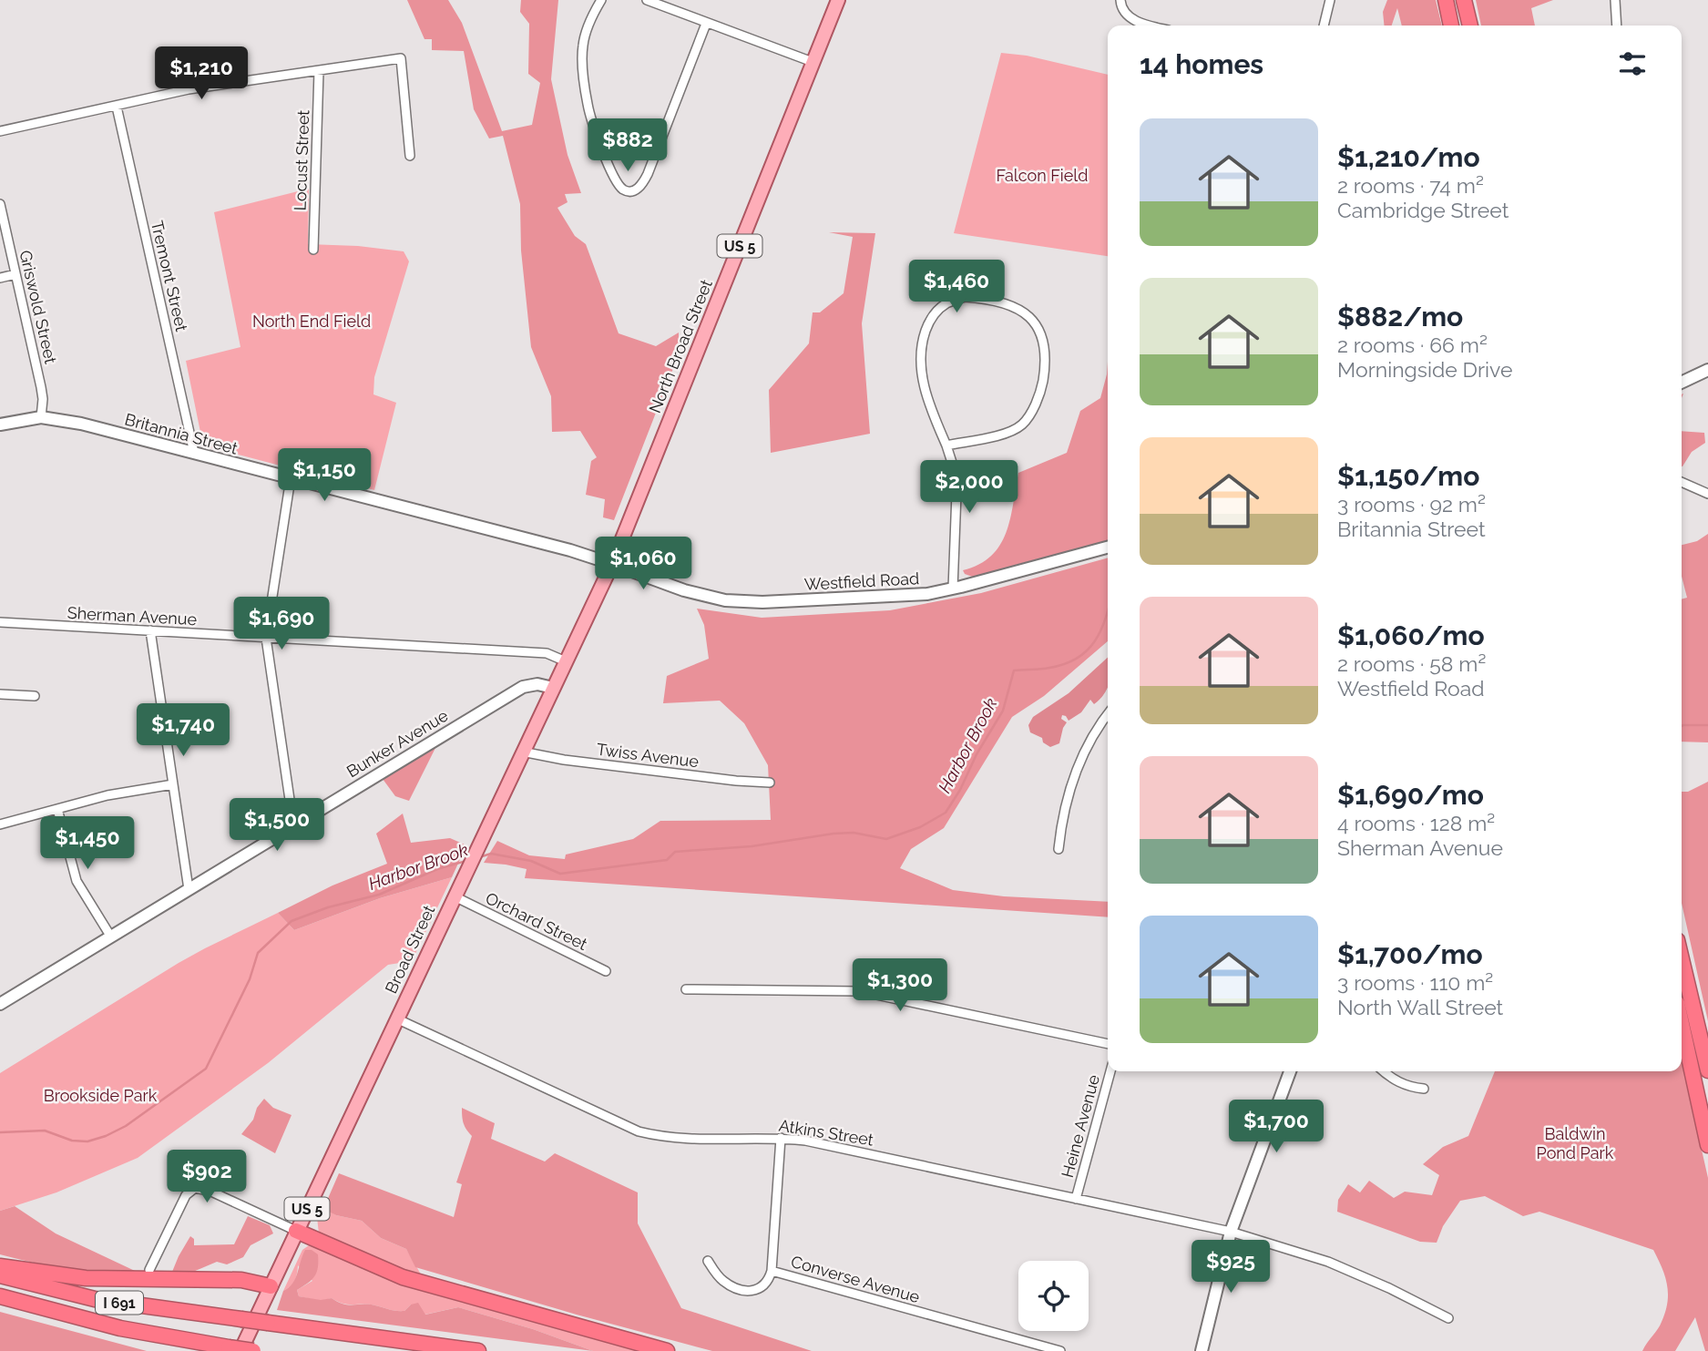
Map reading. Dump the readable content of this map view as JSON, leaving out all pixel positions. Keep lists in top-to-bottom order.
{
  "streets": {
    "highway": ["I 691"],
    "main road": ["US 5", "North Broad Street", "Broad Street"],
    "street": [
      "Locust Street",
      "Tremont Street",
      "Griswold Street",
      "Britannia Street",
      "Westfield Road",
      "Sherman Avenue",
      "Bunker Avenue",
      "Twiss Avenue",
      "Orchard Street",
      "Heine Avenue",
      "Atkins Street",
      "Converse Avenue"
    ]
  },
  "crossings": [
    ["Tremont Street", "Britannia Street"],
    ["Griswold Street", "Britannia Street"],
    ["North Broad Street", "Britannia Street"],
    ["North Broad Street", "Westfield Road"],
    ["North Broad Street", "Broad Street"],
    ["Britannia Street", "Westfield Road"],
    ["Britannia Street", "Broad Street"],
    ["Westfield Road", "Broad Street"],
    ["Sherman Avenue", "Broad Street"],
    ["Bunker Avenue", "Broad Street"],
    ["Twiss Avenue", "Broad Street"],
    ["Orchard Street", "Broad Street"],
    ["Broad Street", "Atkins Street"],
    ["Broad Street", "I 691"],
    ["Heine Avenue", "Atkins Street"],
    ["Atkins Street", "Converse Avenue"]
  ],
  "water": ["Harbor Brook"],
  "parks": [
    "Falcon Field",
    "North End Field",
    "Brookside Park",
    "Baldwin Pond Park"
  ],
  "page": {
    "heading": "14 homes",
    "price": [
      "$1,210",
      "$882",
      "$1,460",
      "$1,150",
      "$2,000",
      "$1,060",
      "$1,690",
      "$1,740",
      "$1,500",
      "$1,450",
      "$1,300",
      "$1,700",
      "$902",
      "$925"
    ],
    "list": [
      {
        "name": "$1,210/mo",
        "note": "2 rooms · 74 m² · Cambridge Street"
      },
      {
        "name": "$882/mo",
        "note": "2 rooms · 66 m² · Morningside Drive"
      },
      {
        "name": "$1,150/mo",
        "note": "3 rooms · 92 m² · Britannia Street"
      },
      {
        "name": "$1,060/mo",
        "note": "2 rooms · 58 m² · Westfield Road"
      },
      {
        "name": "$1,690/mo",
        "note": "4 rooms · 128 m² · Sherman Avenue"
      },
      {
        "name": "$1,700/mo",
        "note": "3 rooms · 110 m² · North Wall Street"
      }
    ]
  }
}
